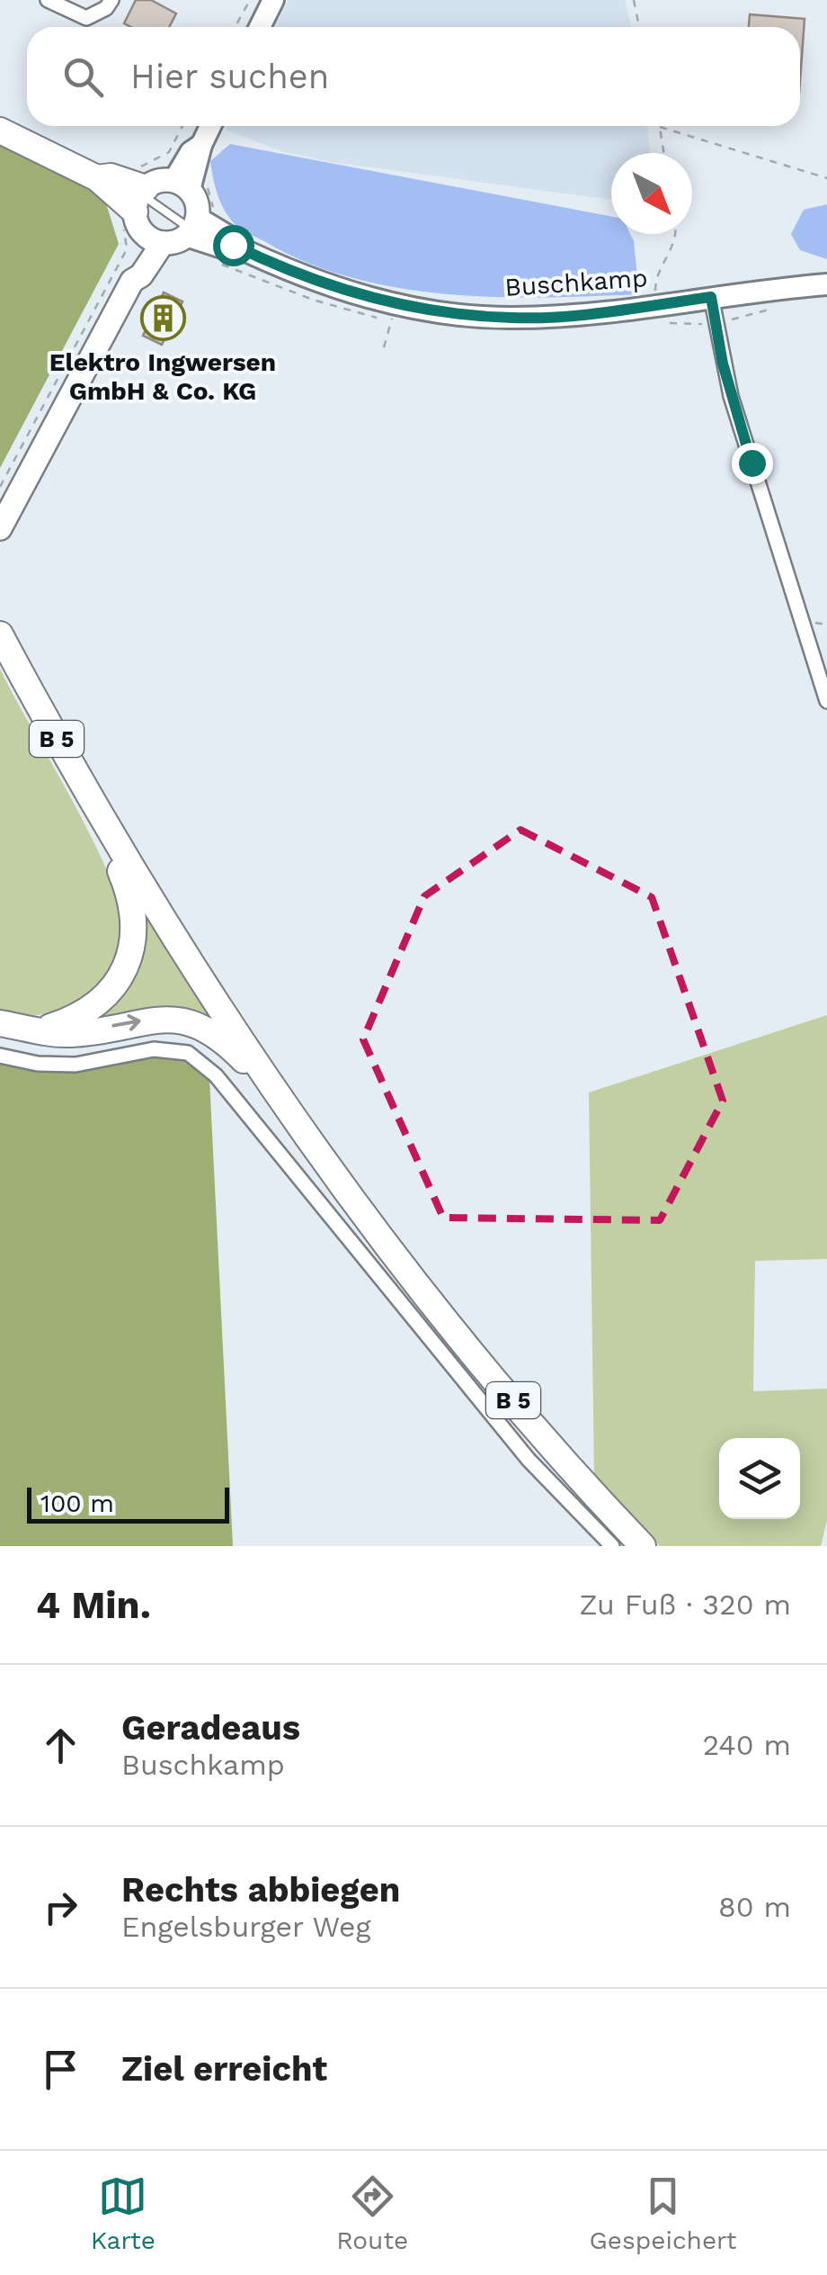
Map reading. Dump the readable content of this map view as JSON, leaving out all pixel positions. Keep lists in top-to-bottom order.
{
  "streets": {
    "highway": ["B 5"],
    "street": ["Buschkamp"]
  },
  "places": {
    "building": ["Elektro Ingwersen GmbH & Co. KG"]
  },
  "scale_bar": "100 m",
  "north": "bottom right",
  "page": {
    "search": "Hier suchen",
    "scale": "100 m",
    "heading": ["4 Min.", "Zu Fuß · 320 m"],
    "list": [
      ["Geradeaus", "Buschkamp", "240 m"],
      ["Rechts abbiegen", "Engelsburger Weg", "80 m"],
      "Ziel erreicht"
    ],
    "nav": ["Karte", "Route", "Gespeichert"]
  }
}
